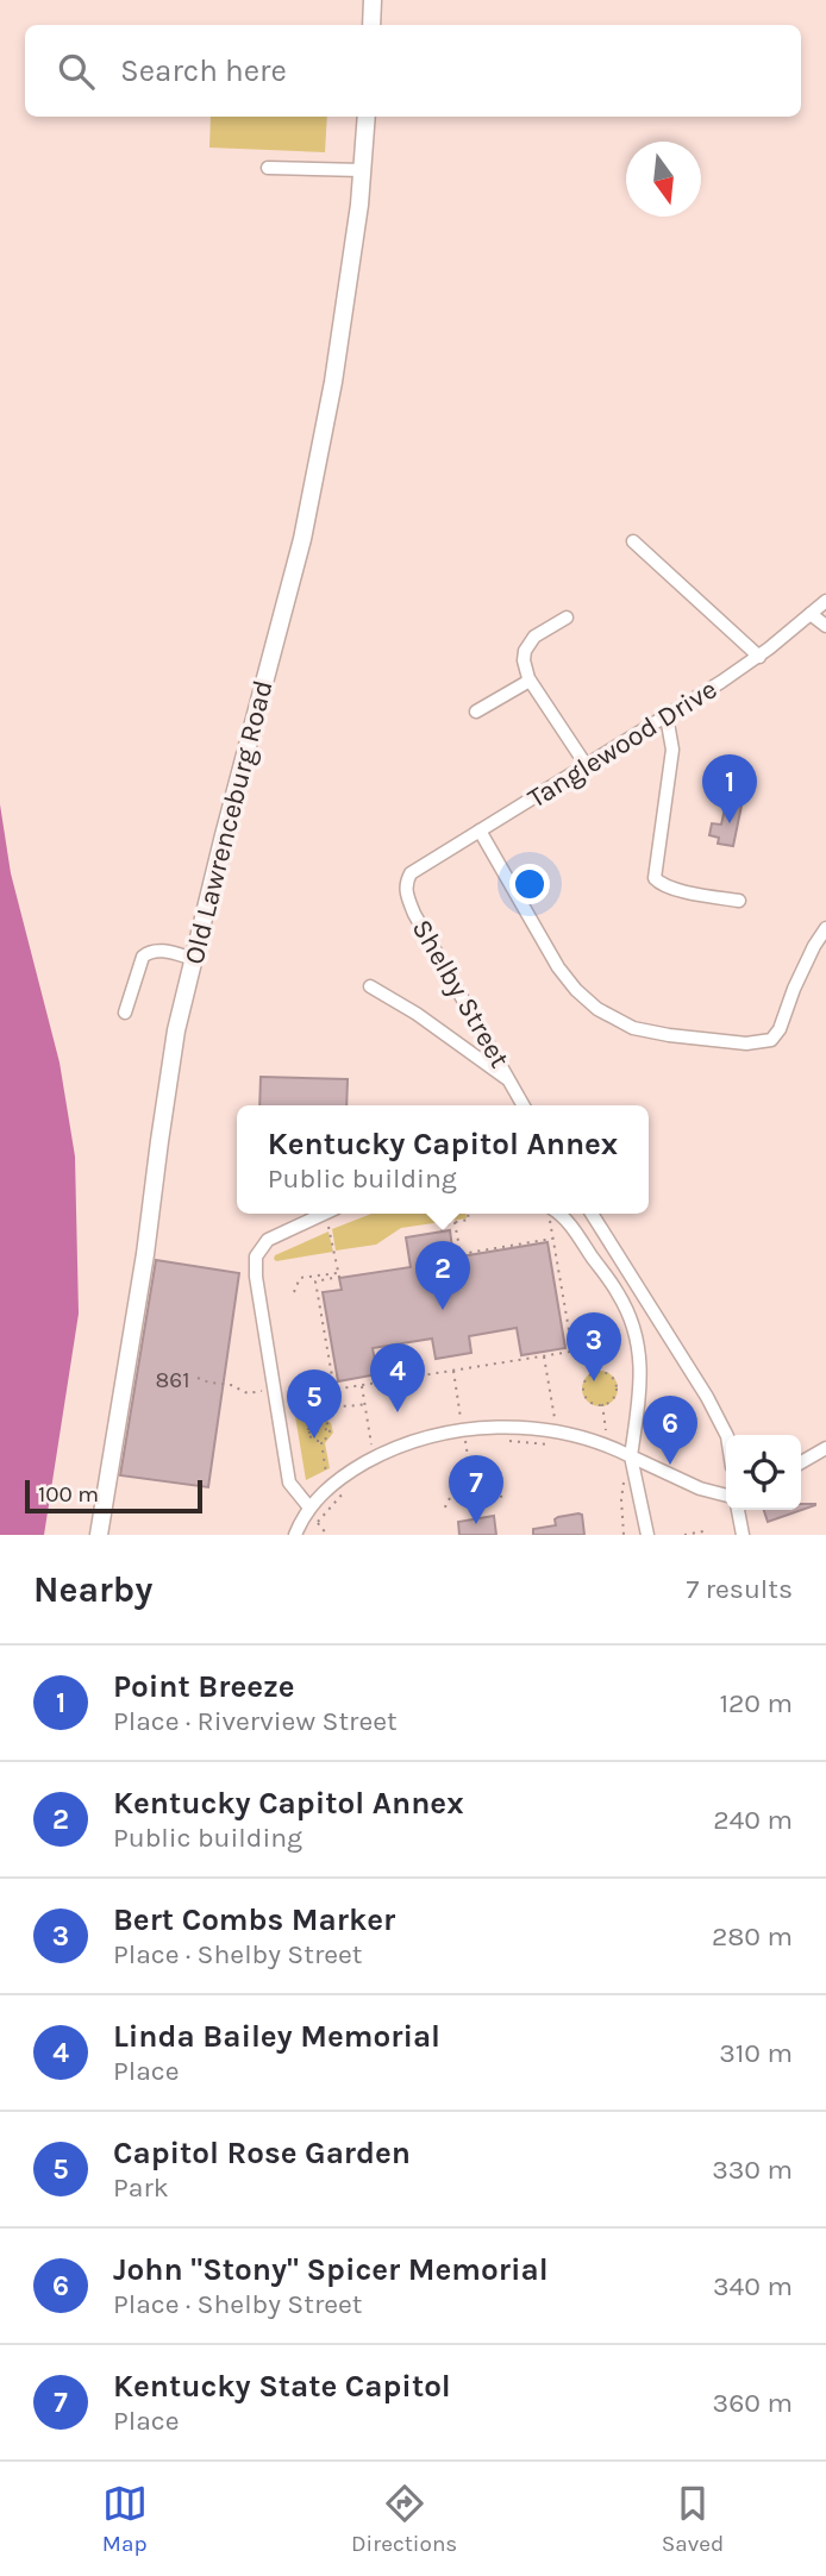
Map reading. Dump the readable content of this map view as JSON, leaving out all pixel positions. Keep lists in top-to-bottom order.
{
  "streets": {
    "main road": ["Old Lawrenceburg Road"],
    "street": ["Tanglewood Drive", "Shelby Street"]
  },
  "crossings": [
    ["Tanglewood Drive", "Shelby Street"]
  ],
  "house_numbers": ["861"],
  "scale_bar": "100 m",
  "north": "bottom",
  "page": {
    "search": "Search here",
    "pins": [
      "1",
      "2",
      "3",
      "4",
      "5",
      "6",
      "7"
    ],
    "popup": ["Kentucky Capitol Annex", "Public building"],
    "scale": "100 m",
    "heading": ["Nearby", "7 results"],
    "list": [
      {
        "mark": "1",
        "name": "Point Breeze",
        "note": "Place · Riverview Street",
        "value": "120 m"
      },
      {
        "mark": "2",
        "name": "Kentucky Capitol Annex",
        "note": "Public building",
        "value": "240 m"
      },
      {
        "mark": "3",
        "name": "Bert Combs Marker",
        "note": "Place · Shelby Street",
        "value": "280 m"
      },
      {
        "mark": "4",
        "name": "Linda Bailey Memorial",
        "note": "Place",
        "value": "310 m"
      },
      {
        "mark": "5",
        "name": "Capitol Rose Garden",
        "note": "Park",
        "value": "330 m"
      },
      {
        "mark": "6",
        "name": "John \"Stony\" Spicer Memorial",
        "note": "Place · Shelby Street",
        "value": "340 m"
      },
      {
        "mark": "7",
        "name": "Kentucky State Capitol",
        "note": "Place",
        "value": "360 m"
      }
    ],
    "nav": ["Map", "Directions", "Saved"]
  }
}
